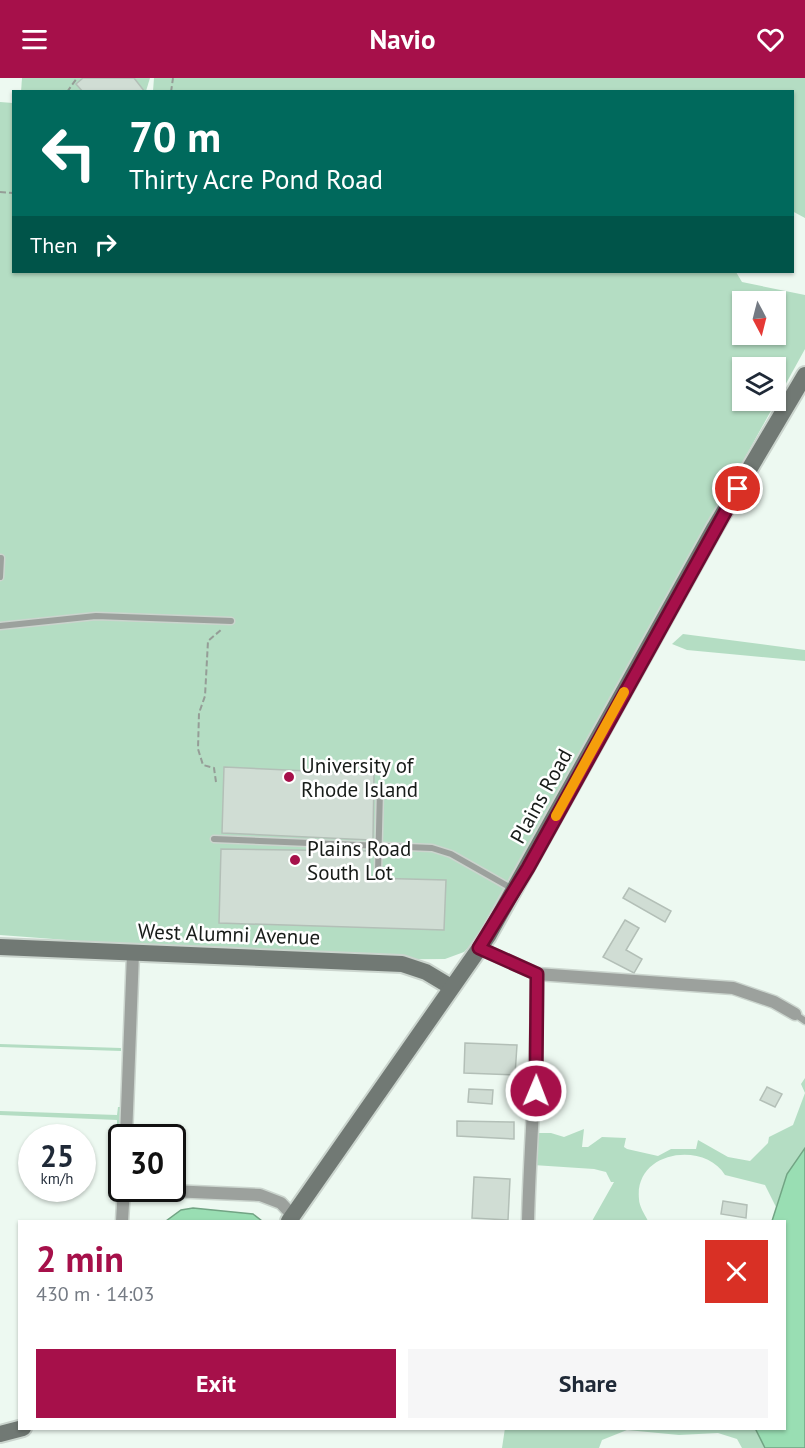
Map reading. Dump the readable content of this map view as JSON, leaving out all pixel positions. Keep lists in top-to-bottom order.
{
  "streets": {
    "street": ["Plains Road", "West Alumni Avenue"]
  },
  "crossings": [
    ["Plains Road", "West Alumni Avenue"]
  ],
  "places": ["University of Rhode Island", "Plains Road South Lot"],
  "north": "bottom",
  "page": {
    "header": "Navio",
    "turn": ["70 m", "Thirty Acre Pond Road"],
    "then": "Then",
    "speed": "25 km/h",
    "limit": "30",
    "heading": ["2 min", "430 m · 14:03"],
    "buttons": ["Exit", "Share"]
  }
}
